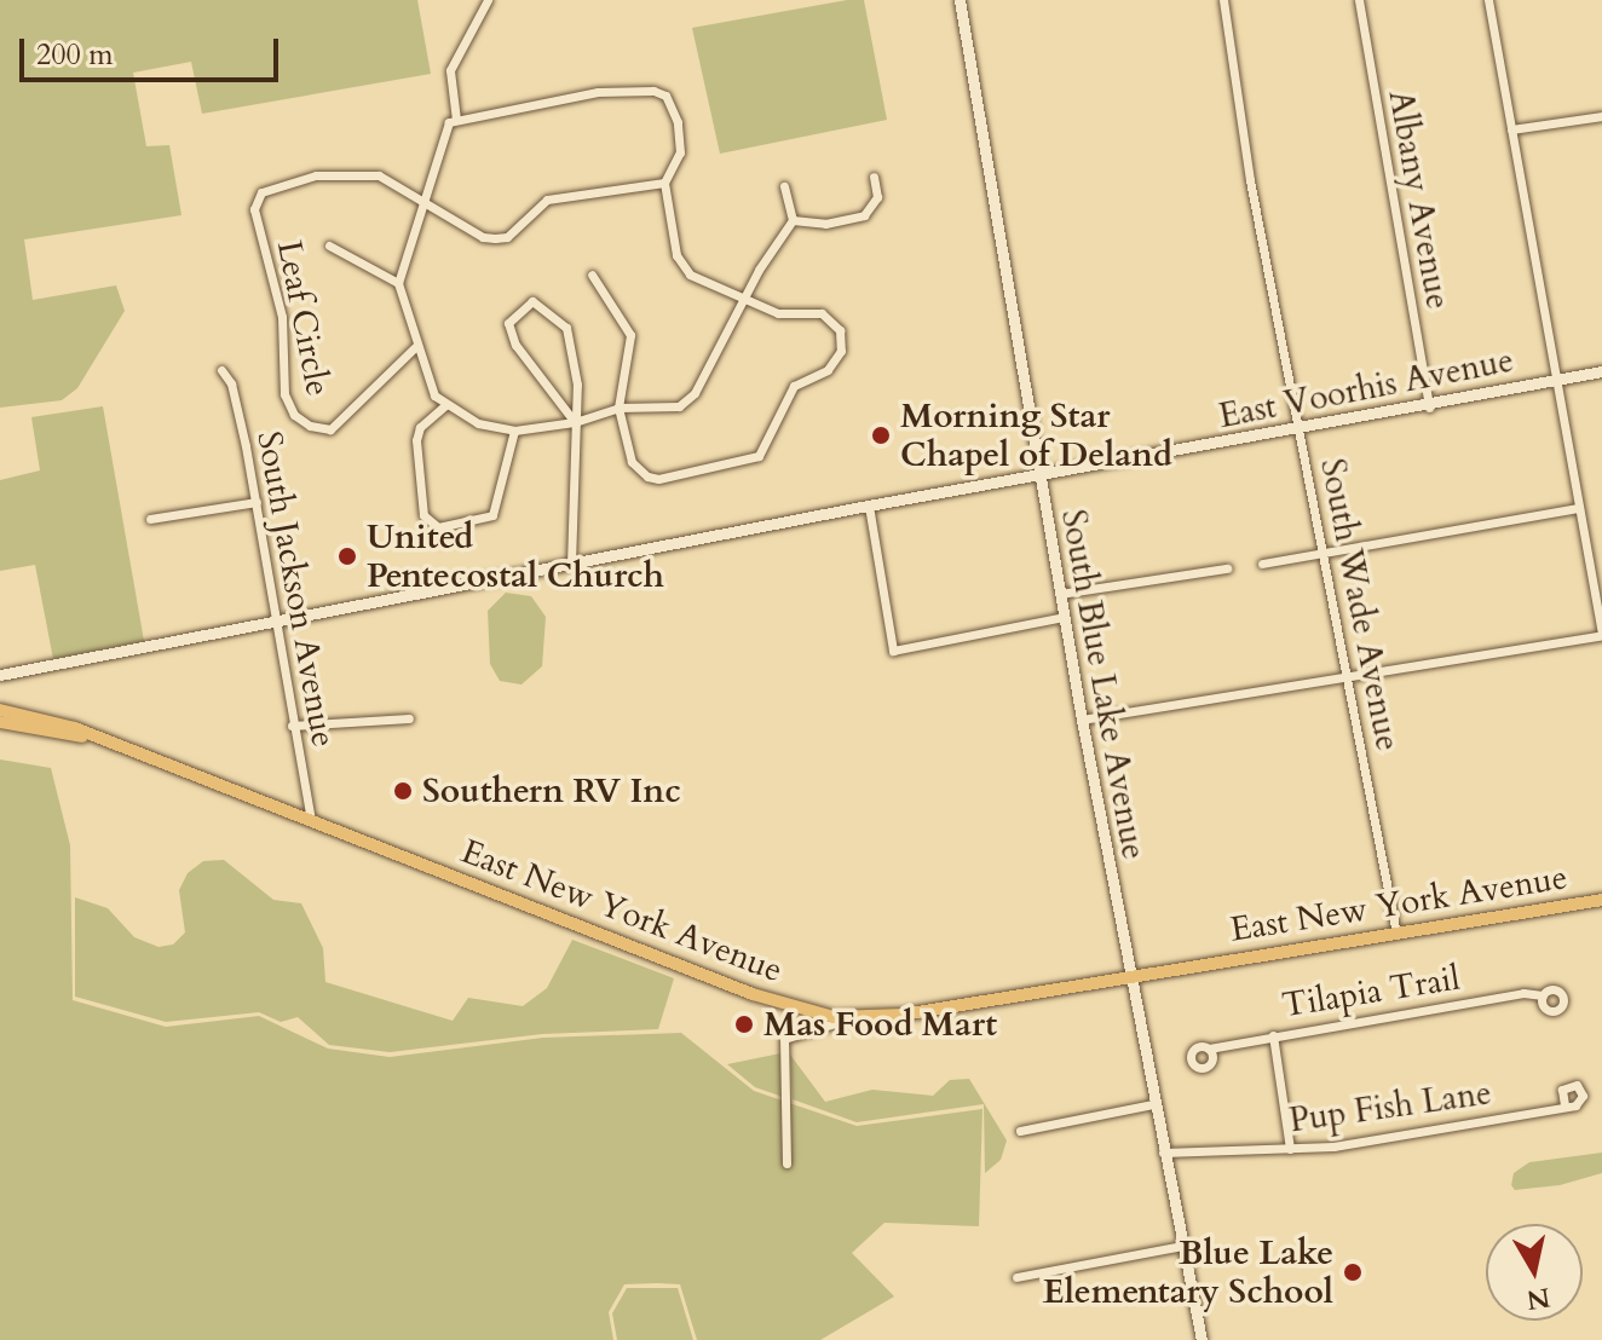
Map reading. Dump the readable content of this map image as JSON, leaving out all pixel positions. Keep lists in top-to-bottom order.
{
  "streets": {
    "main road": ["East New York Avenue"],
    "street": [
      "Albany Avenue",
      "Leaf Circle",
      "East Voorhis Avenue",
      "South Jackson Avenue",
      "South Wade Avenue",
      "South Blue Lake Avenue",
      "Tilapia Trail",
      "Pup Fish Lane"
    ]
  },
  "crossings": [
    ["Albany Avenue", "East Voorhis Avenue"],
    ["East Voorhis Avenue", "South Jackson Avenue"],
    ["East Voorhis Avenue", "South Wade Avenue"],
    ["East Voorhis Avenue", "South Blue Lake Avenue"],
    ["South Jackson Avenue", "East New York Avenue"],
    ["South Wade Avenue", "East New York Avenue"],
    ["South Blue Lake Avenue", "East New York Avenue"],
    ["South Blue Lake Avenue", "Pup Fish Lane"]
  ],
  "places": [
    "Morning Star Chapel of Deland",
    "United Pentecostal Church",
    "Southern RV Inc",
    "Mas Food Mart",
    "Blue Lake Elementary School"
  ],
  "scale_bar": "200 m",
  "north": "bottom"
}
